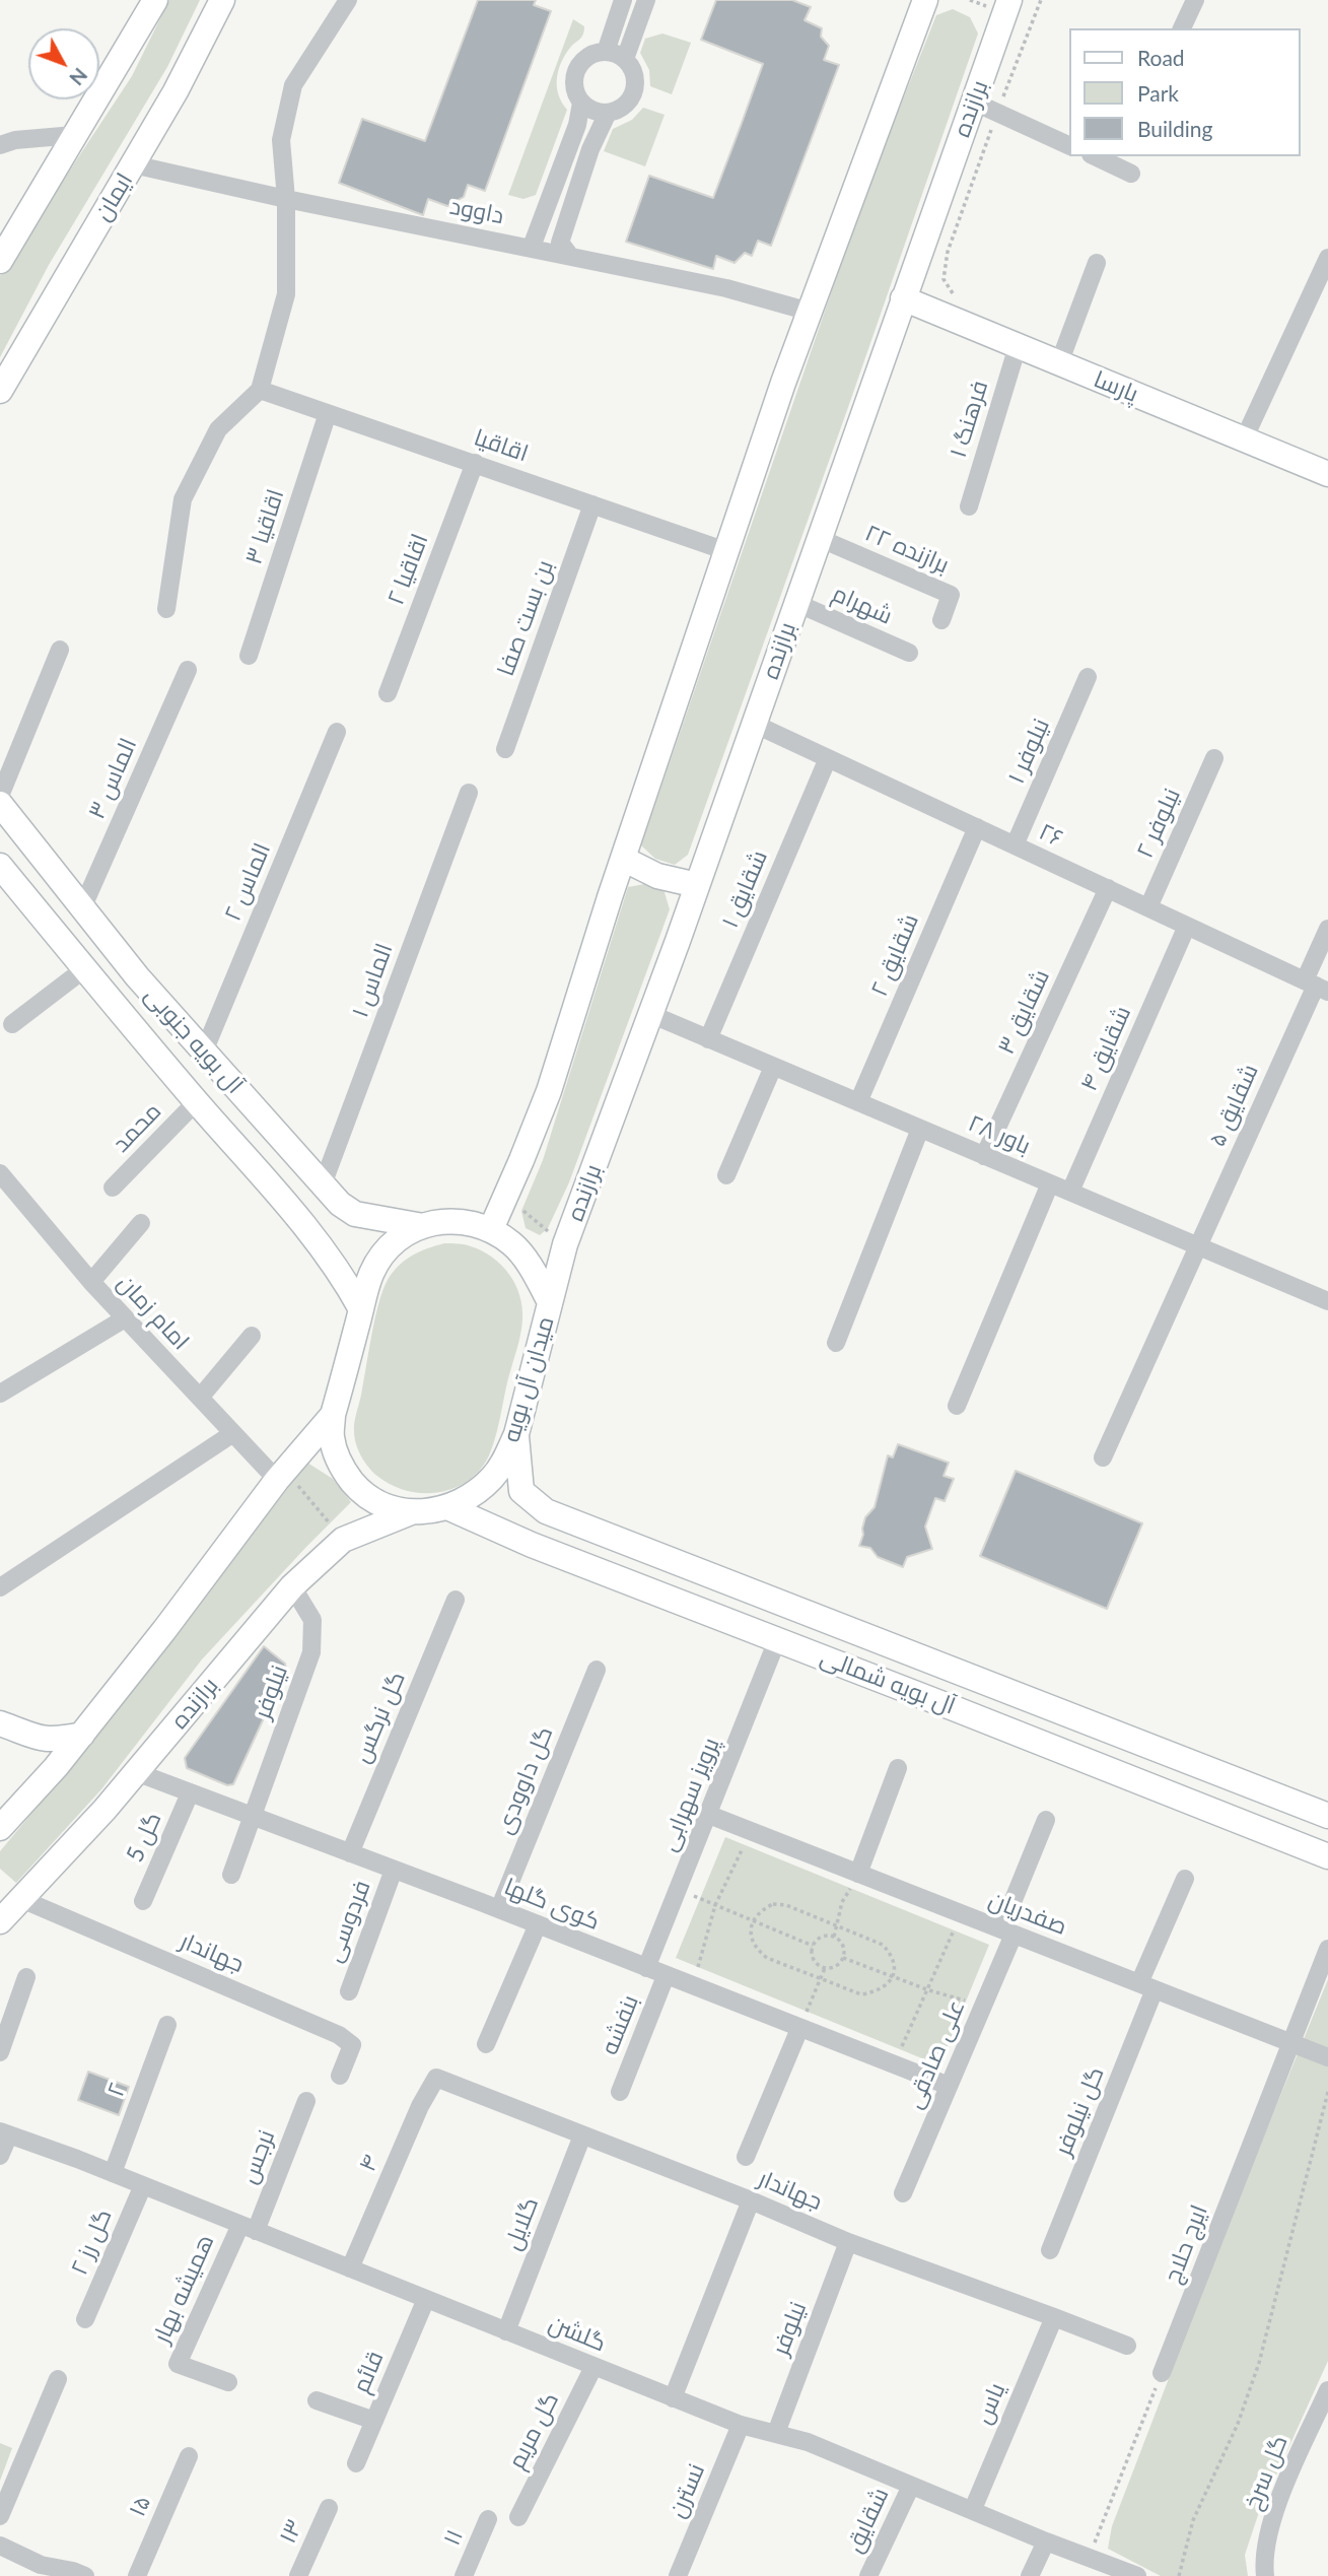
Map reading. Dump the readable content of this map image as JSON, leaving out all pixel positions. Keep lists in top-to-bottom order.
{
  "streets": {
    "main road": [
      "برازنده",
      "ایمان",
      "پارسا",
      "آل بویه جنوبی",
      "میدان آل بویه",
      "آل بویه شمالی"
    ],
    "street": [
      "داوود",
      "فرهنگ ۱",
      "اقاقیا",
      "اقاقیا ۳",
      "برازنده ۲۲",
      "اقاقیا ۲",
      "شهرام",
      "بن بست صفا",
      "نیلوفر ۱",
      "الماس ۳",
      "نیلوفر ۲",
      "۲۶",
      "الماس ۲",
      "شقایق ۱",
      "شقایق ۲",
      "الماس ۱",
      "شقایق ۳",
      "شقایق ۴",
      "شقایق ۵",
      "محمد",
      "باور ۲۸",
      "امام زمان",
      "نیلوفر",
      "گل نرگس",
      "گل داوودی",
      "پرویز سهرابی",
      "گل 5",
      "کوی گلها",
      "صفدریان",
      "فردوسی",
      "جهاندار",
      "بنفشه",
      "علی صادقی",
      "۲",
      "گل نیلوفر",
      "نرجس",
      "۴",
      "گلایل",
      "گل رز ۲",
      "ایرج حلاج",
      "همیشه بهار",
      "گلشن",
      "قائم",
      "یاس",
      "گل مریم",
      "گل سرخ",
      "نسترن",
      "۱۵",
      "شقایق",
      "۱۳",
      "۱۱"
    ]
  },
  "crossings": [
    ["برازنده", "پارسا"],
    ["برازنده", "برازنده ۲۲"],
    ["برازنده", "شهرام"],
    ["برازنده", "۲۶"],
    ["برازنده", "باور ۲۸"],
    ["برازنده", "میدان آل بویه"],
    ["برازنده", "نیلوفر"],
    ["برازنده", "کوی گلها"],
    ["برازنده", "جهاندار"],
    ["ایمان", "داوود"],
    ["پارسا", "فرهنگ ۱"],
    ["اقاقیا", "اقاقیا ۳"],
    ["اقاقیا", "اقاقیا ۲"],
    ["اقاقیا", "بن بست صفا"],
    ["نیلوفر ۱", "۲۶"],
    ["الماس ۳", "آل بویه جنوبی"],
    ["نیلوفر ۲", "۲۶"],
    ["۲۶", "شقایق ۱"],
    ["۲۶", "شقایق ۲"],
    ["۲۶", "شقایق ۳"],
    ["۲۶", "شقایق ۴"],
    ["۲۶", "شقایق ۵"],
    ["الماس ۲", "آل بویه جنوبی"],
    ["شقایق ۱", "باور ۲۸"],
    ["شقایق ۲", "باور ۲۸"],
    ["الماس ۱", "آل بویه جنوبی"],
    ["شقایق ۳", "باور ۲۸"],
    ["آل بویه جنوبی", "محمد"],
    ["آل بویه جنوبی", "میدان آل بویه"],
    ["شقایق ۴", "باور ۲۸"],
    ["شقایق ۵", "باور ۲۸"],
    ["میدان آل بویه", "آل بویه شمالی"],
    ["آل بویه شمالی", "پرویز سهرابی"],
    ["نیلوفر", "کوی گلها"],
    ["نیلوفر", "جهاندار"],
    ["نیلوفر", "گلشن"],
    ["گل نرگس", "کوی گلها"],
    ["گل داوودی", "کوی گلها"],
    ["پرویز سهرابی", "کوی گلها"],
    ["پرویز سهرابی", "صفدریان"],
    ["گل 5", "کوی گلها"],
    ["کوی گلها", "فردوسی"],
    ["کوی گلها", "بنفشه"],
    ["کوی گلها", "علی صادقی"],
    ["صفدریان", "علی صادقی"],
    ["صفدریان", "گل نیلوفر"],
    ["صفدریان", "ایرج حلاج"],
    ["جهاندار", "۴"],
    ["جهاندار", "گلایل"],
    ["جهاندار", "یاس"],
    ["۲", "گلشن"],
    ["نرجس", "همیشه بهار"],
    ["نرجس", "گلشن"],
    ["۴", "گلشن"],
    ["گلایل", "گلشن"],
    ["گل رز ۲", "گلشن"],
    ["همیشه بهار", "گلشن"],
    ["گلشن", "قائم"],
    ["گلشن", "یاس"],
    ["گلشن", "گل مریم"],
    ["گلشن", "نسترن"],
    ["گلشن", "شقایق"]
  ],
  "legend": ["Road", "Park", "Building"],
  "north": "bottom right"
}
